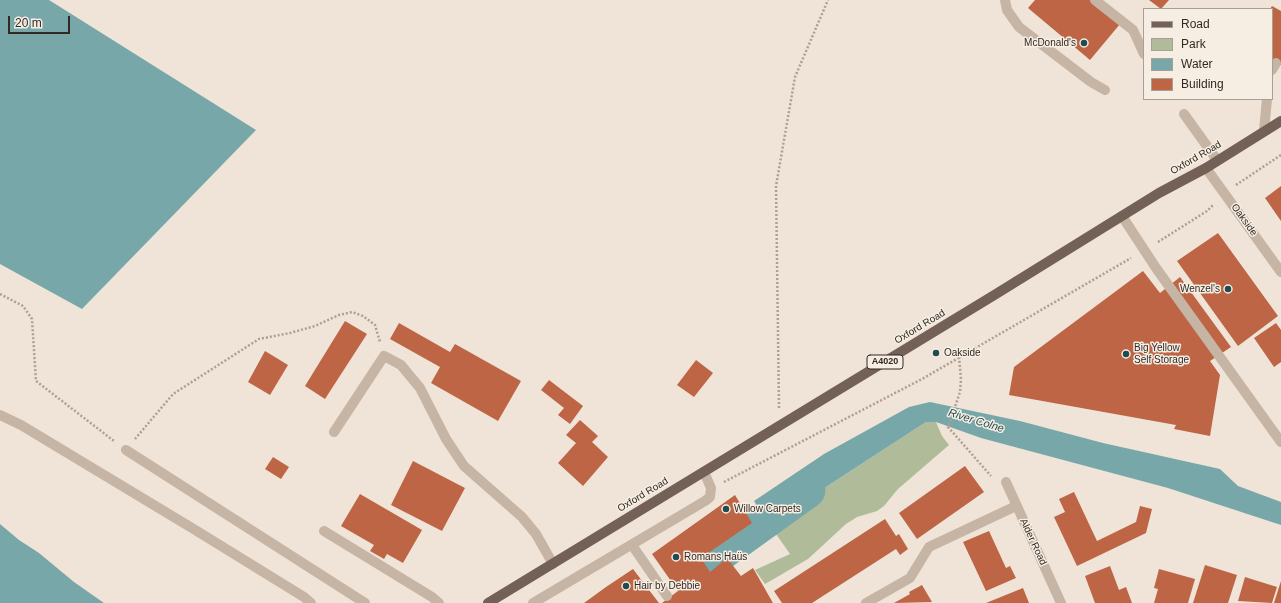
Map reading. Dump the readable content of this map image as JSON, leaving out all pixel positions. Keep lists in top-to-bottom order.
{
  "streets": {
    "main road": ["Oxford Road", "A4020"],
    "street": ["Oakside", "Alder Road"]
  },
  "crossings": [
    ["Oxford Road", "Oakside"]
  ],
  "water": ["River Colne"],
  "places": [
    "McDonald's",
    "Wenzel's",
    "Oakside",
    "Big Yellow Self Storage",
    "Willow Carpets",
    "Romans Haüs",
    "Hair by Debbie"
  ],
  "legend": [
    "Road",
    "Park",
    "Water",
    "Building"
  ],
  "scale_bar": "20 m"
}
